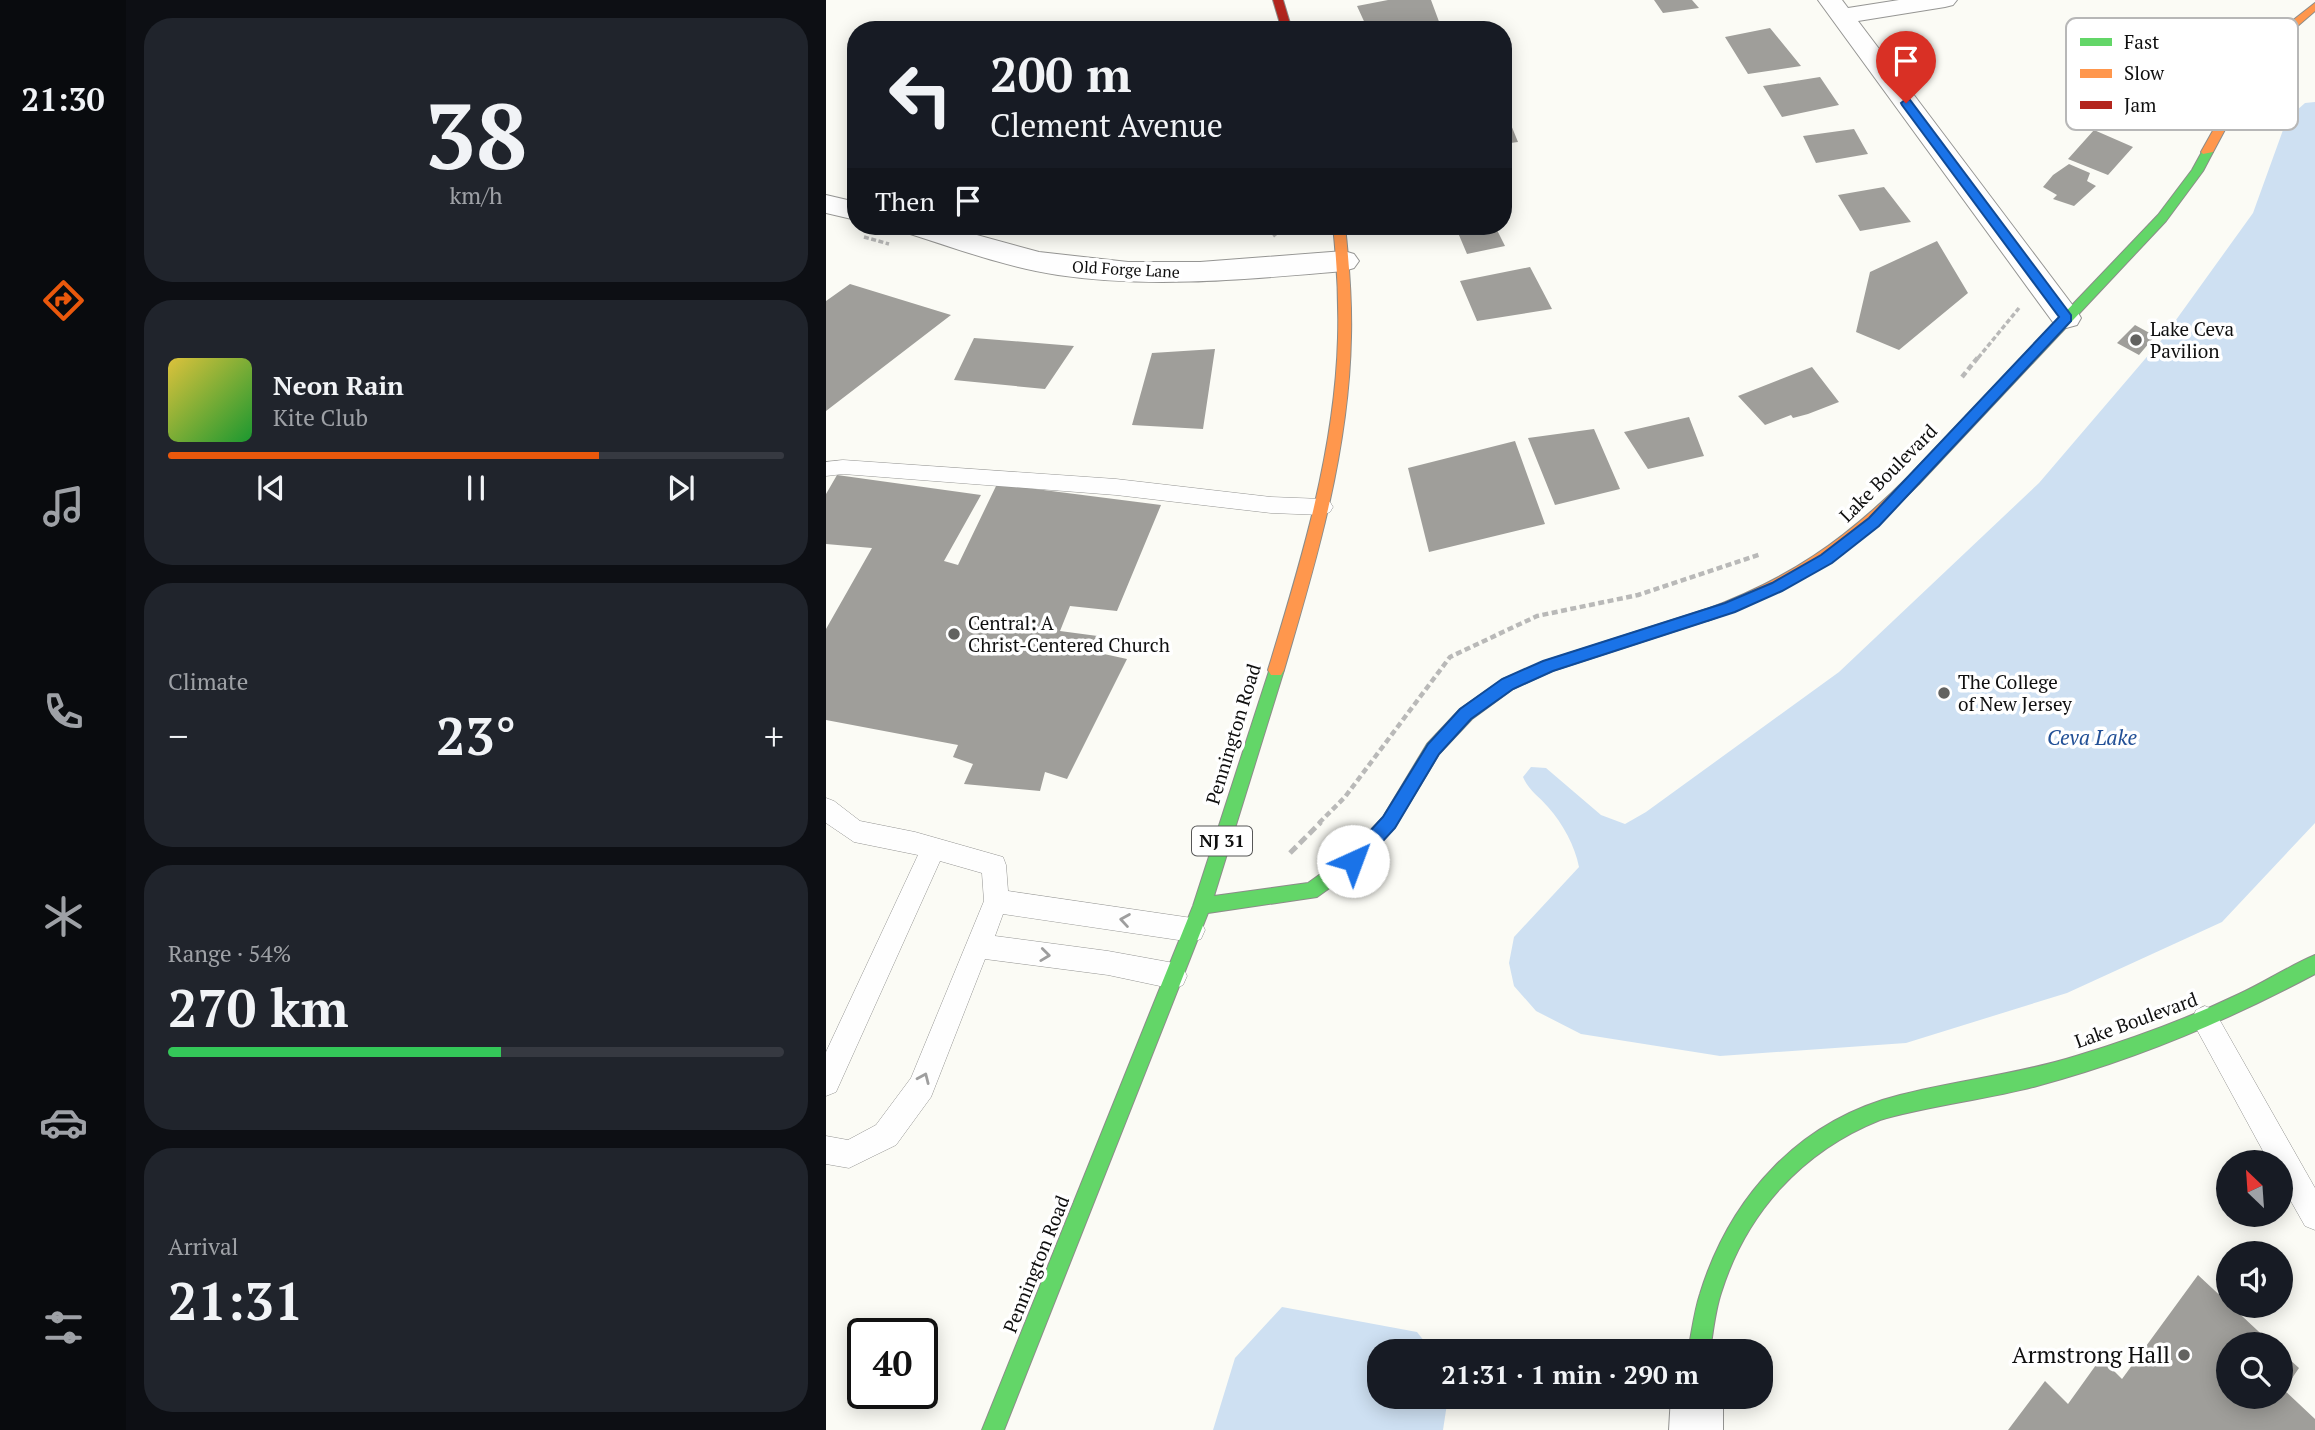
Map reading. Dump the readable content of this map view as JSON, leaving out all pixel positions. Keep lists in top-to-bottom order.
{
  "streets": {
    "street": [
      "Old Forge Lane",
      "Lake Boulevard",
      "Pennington Road",
      "NJ 31"
    ]
  },
  "crossings": [
    ["Old Forge Lane", "Pennington Road"],
    ["Lake Boulevard", "Pennington Road"]
  ],
  "water": ["Ceva Lake"],
  "places": [
    "Lake Ceva Pavilion",
    "Central: A Christ-Centered Church",
    "The College of New Jersey",
    "Armstrong Hall"
  ],
  "legend": ["Fast", "Slow", "Jam"],
  "north": "top left",
  "page": {
    "tabs": "21:30",
    "tile": [
      ["38", "km/h"],
      "Climate",
      ["Range · 54%", "270 km"],
      ["Arrival", "21:31"]
    ],
    "turn": ["200 m", "Clement Avenue"],
    "then": "Then",
    "song": ["Neon Rain", "Kite Club"],
    "heat": ["−", "23°", "+"],
    "limit": "40",
    "trip": "21:31 · 1 min · 290 m"
  }
}
